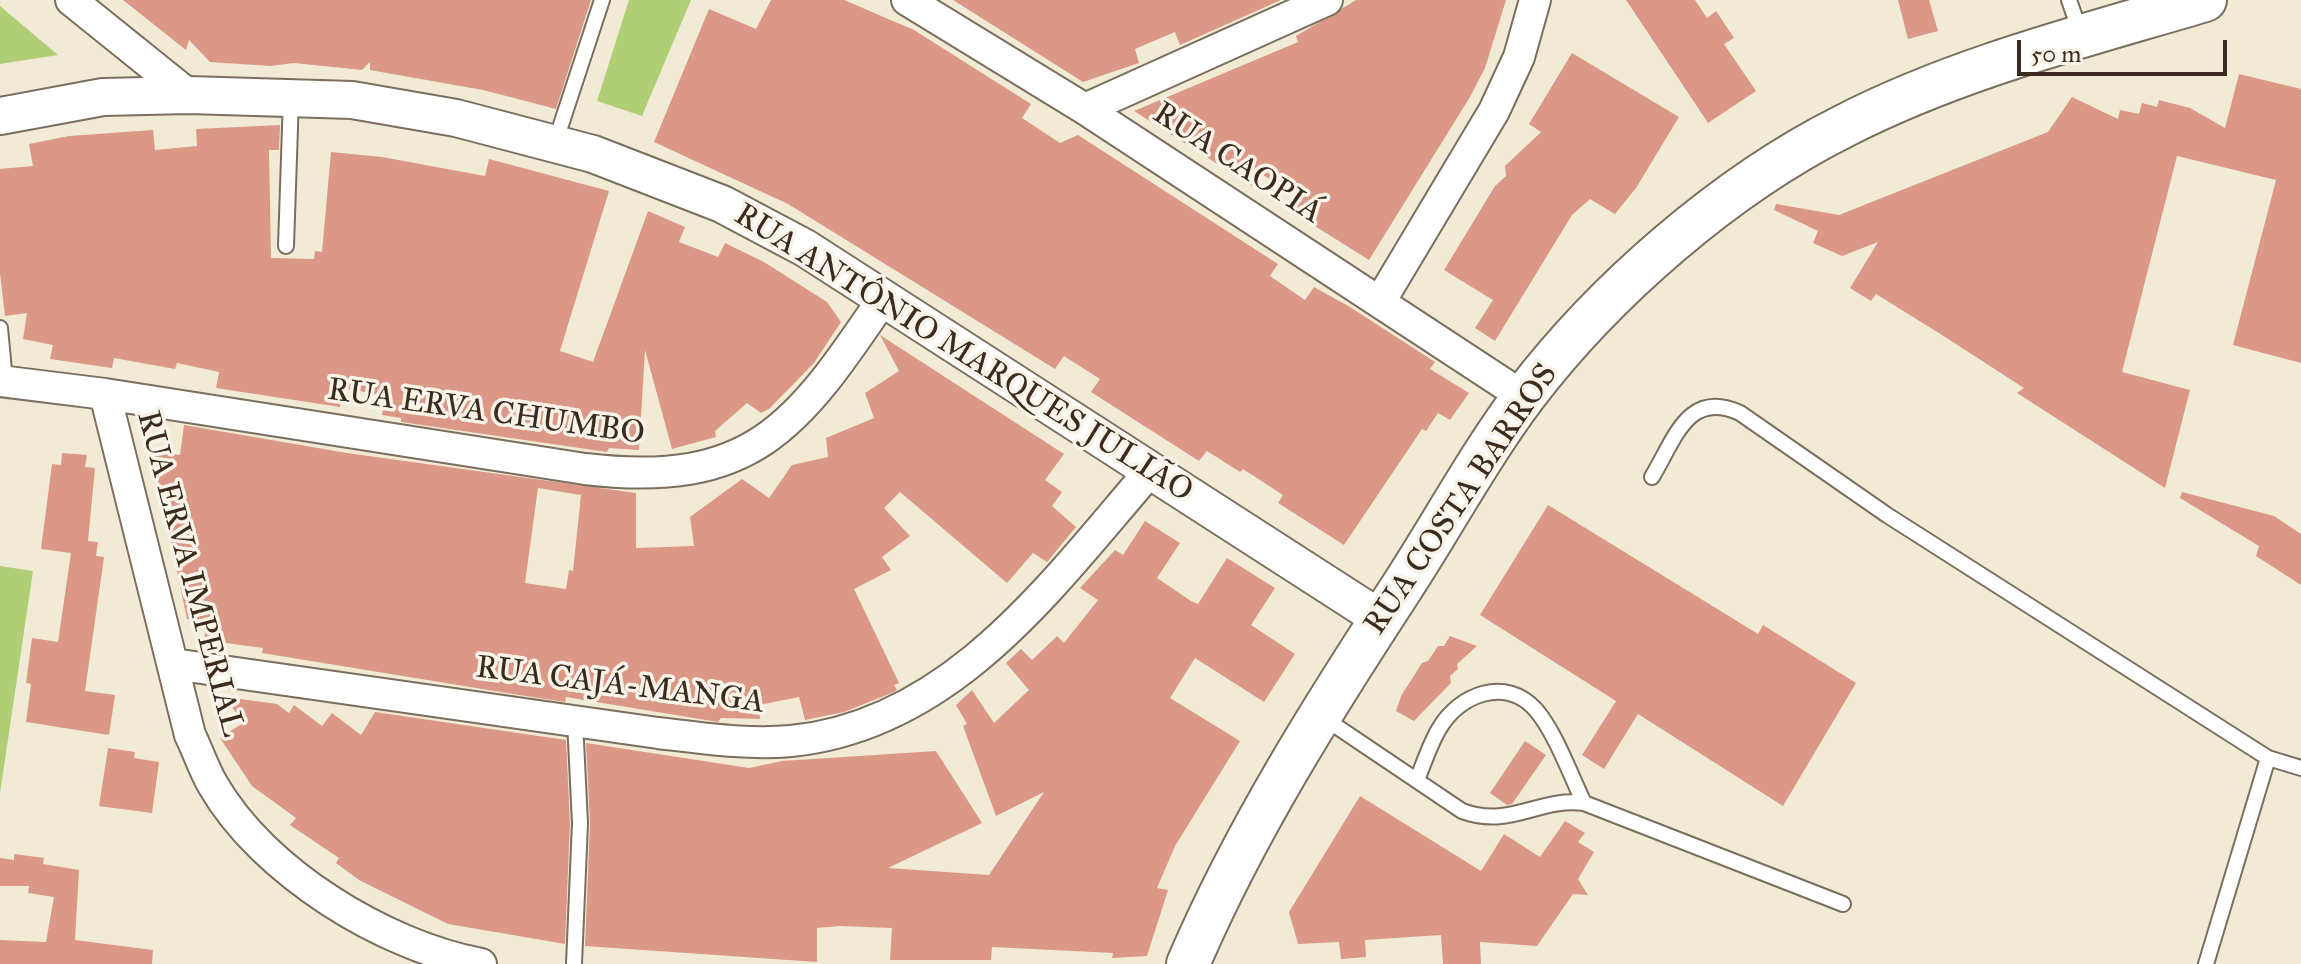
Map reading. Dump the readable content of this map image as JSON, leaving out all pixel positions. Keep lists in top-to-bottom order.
{
  "streets": {
    "main road": ["RUA COSTA BARROS"],
    "street": [
      "RUA CAOPIÁ",
      "RUA ANTÔNIO MARQUES JULIÃO",
      "RUA ERVA CHUMBO",
      "RUA ERVA IMPERIAL",
      "RUA CAJÁ-MANGA"
    ]
  },
  "crossings": [
    ["RUA CAOPIÁ", "RUA COSTA BARROS"],
    ["RUA ANTÔNIO MARQUES JULIÃO", "RUA ERVA CHUMBO"],
    ["RUA ANTÔNIO MARQUES JULIÃO", "RUA COSTA BARROS"],
    ["RUA ANTÔNIO MARQUES JULIÃO", "RUA CAJÁ-MANGA"],
    ["RUA ERVA CHUMBO", "RUA ERVA IMPERIAL"],
    ["RUA ERVA IMPERIAL", "RUA CAJÁ-MANGA"]
  ],
  "scale_bar": "50 m"
}
